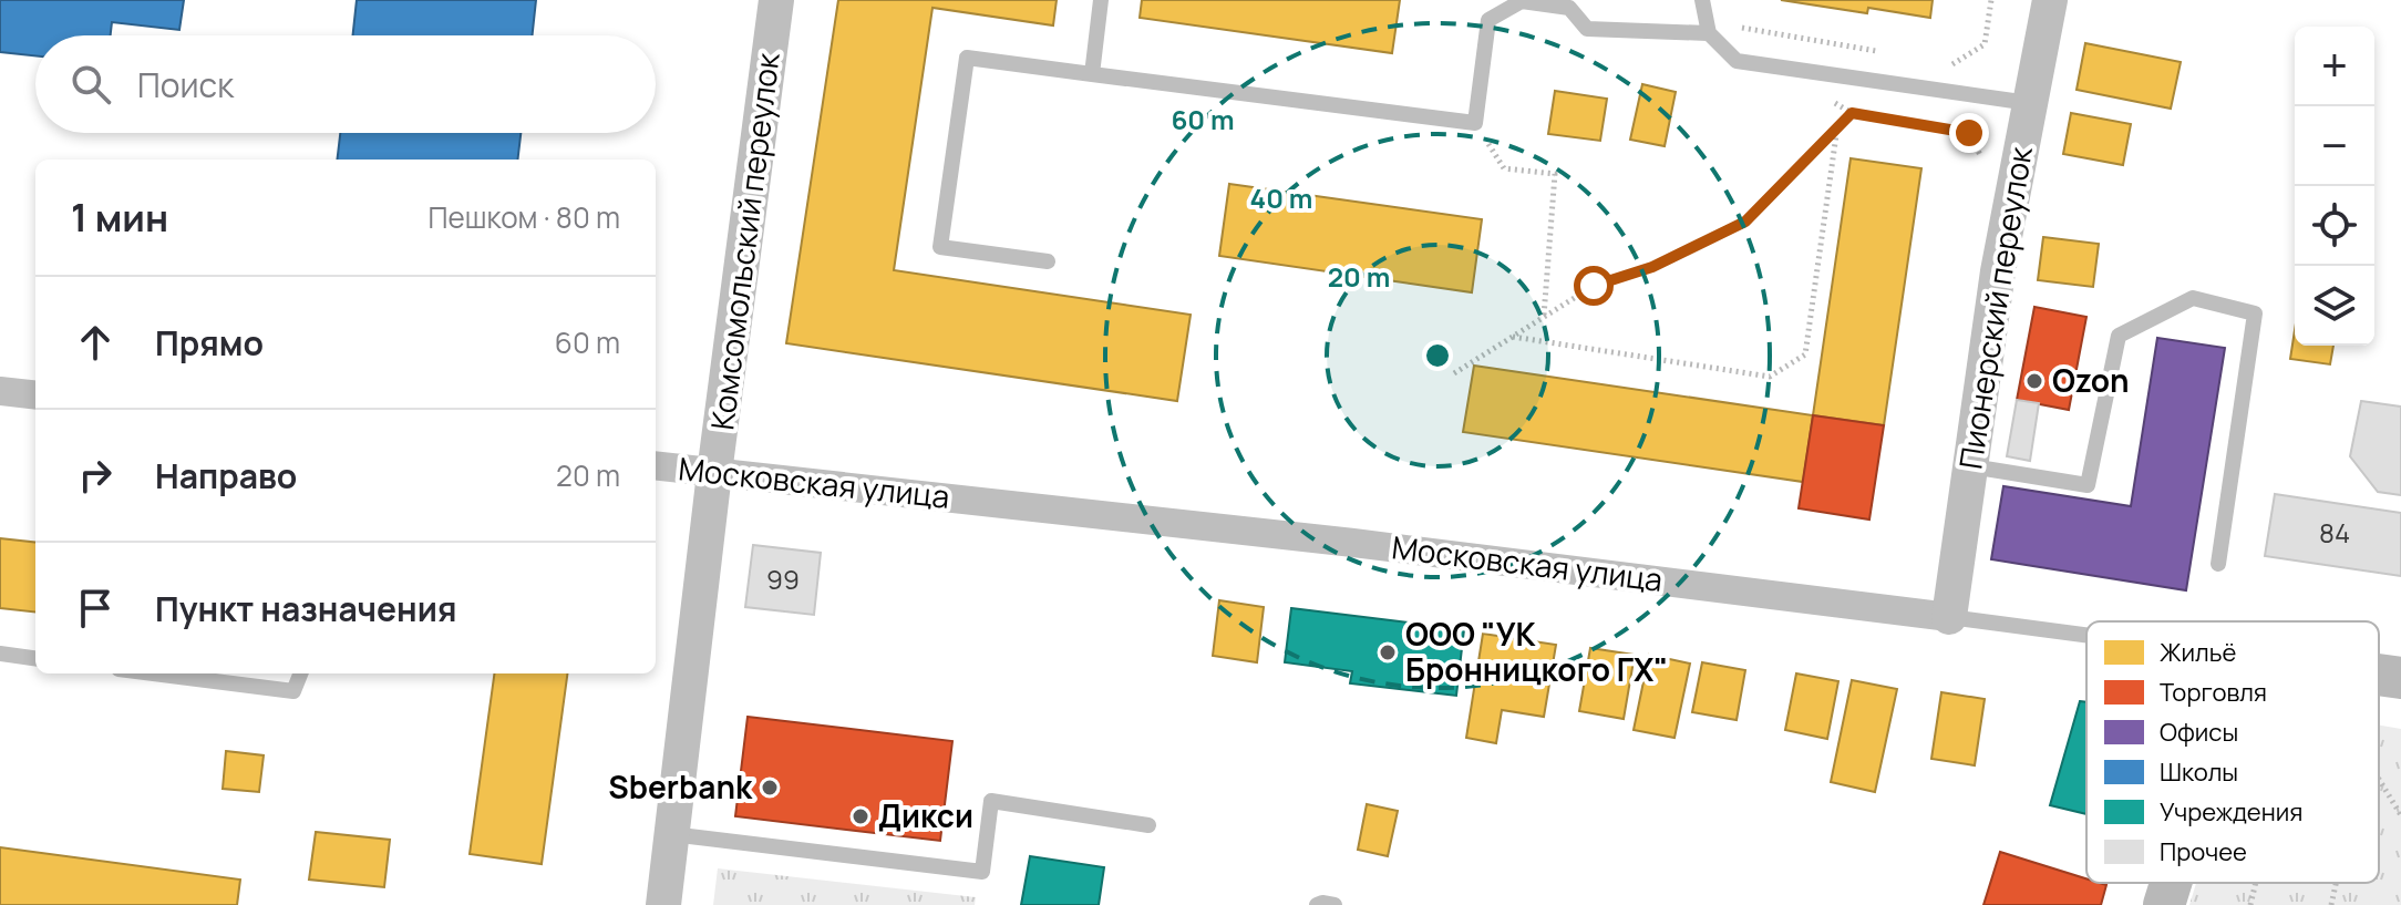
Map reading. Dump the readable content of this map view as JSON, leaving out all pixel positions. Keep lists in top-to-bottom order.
{
  "streets": {
    "main road": ["Московская улица"],
    "street": ["Комсомольский переулок", "Пионерский переулок"]
  },
  "crossings": [
    ["Комсомольский переулок", "Московская улица"],
    ["Пионерский переулок", "Московская улица"]
  ],
  "places": [
    "Ozon",
    "ООО \"УК Бронницкого ГХ\"",
    "Sberbank",
    "Дикси"
  ],
  "house_numbers": ["84", "99"],
  "legend": [
    "Жильё",
    "Торговля",
    "Офисы",
    "Школы",
    "Учреждения",
    "Прочее"
  ],
  "page": {
    "map_buttons": ["+", "−"],
    "search": "Поиск",
    "heading": ["1 мин", "Пешком · 80 m"],
    "list": [
      ["Прямо", "60 m"],
      ["Направо", "20 m"],
      "Пункт назначения"
    ]
  },
  "rings": ["60 m", "40 m", "20 m"]
}
